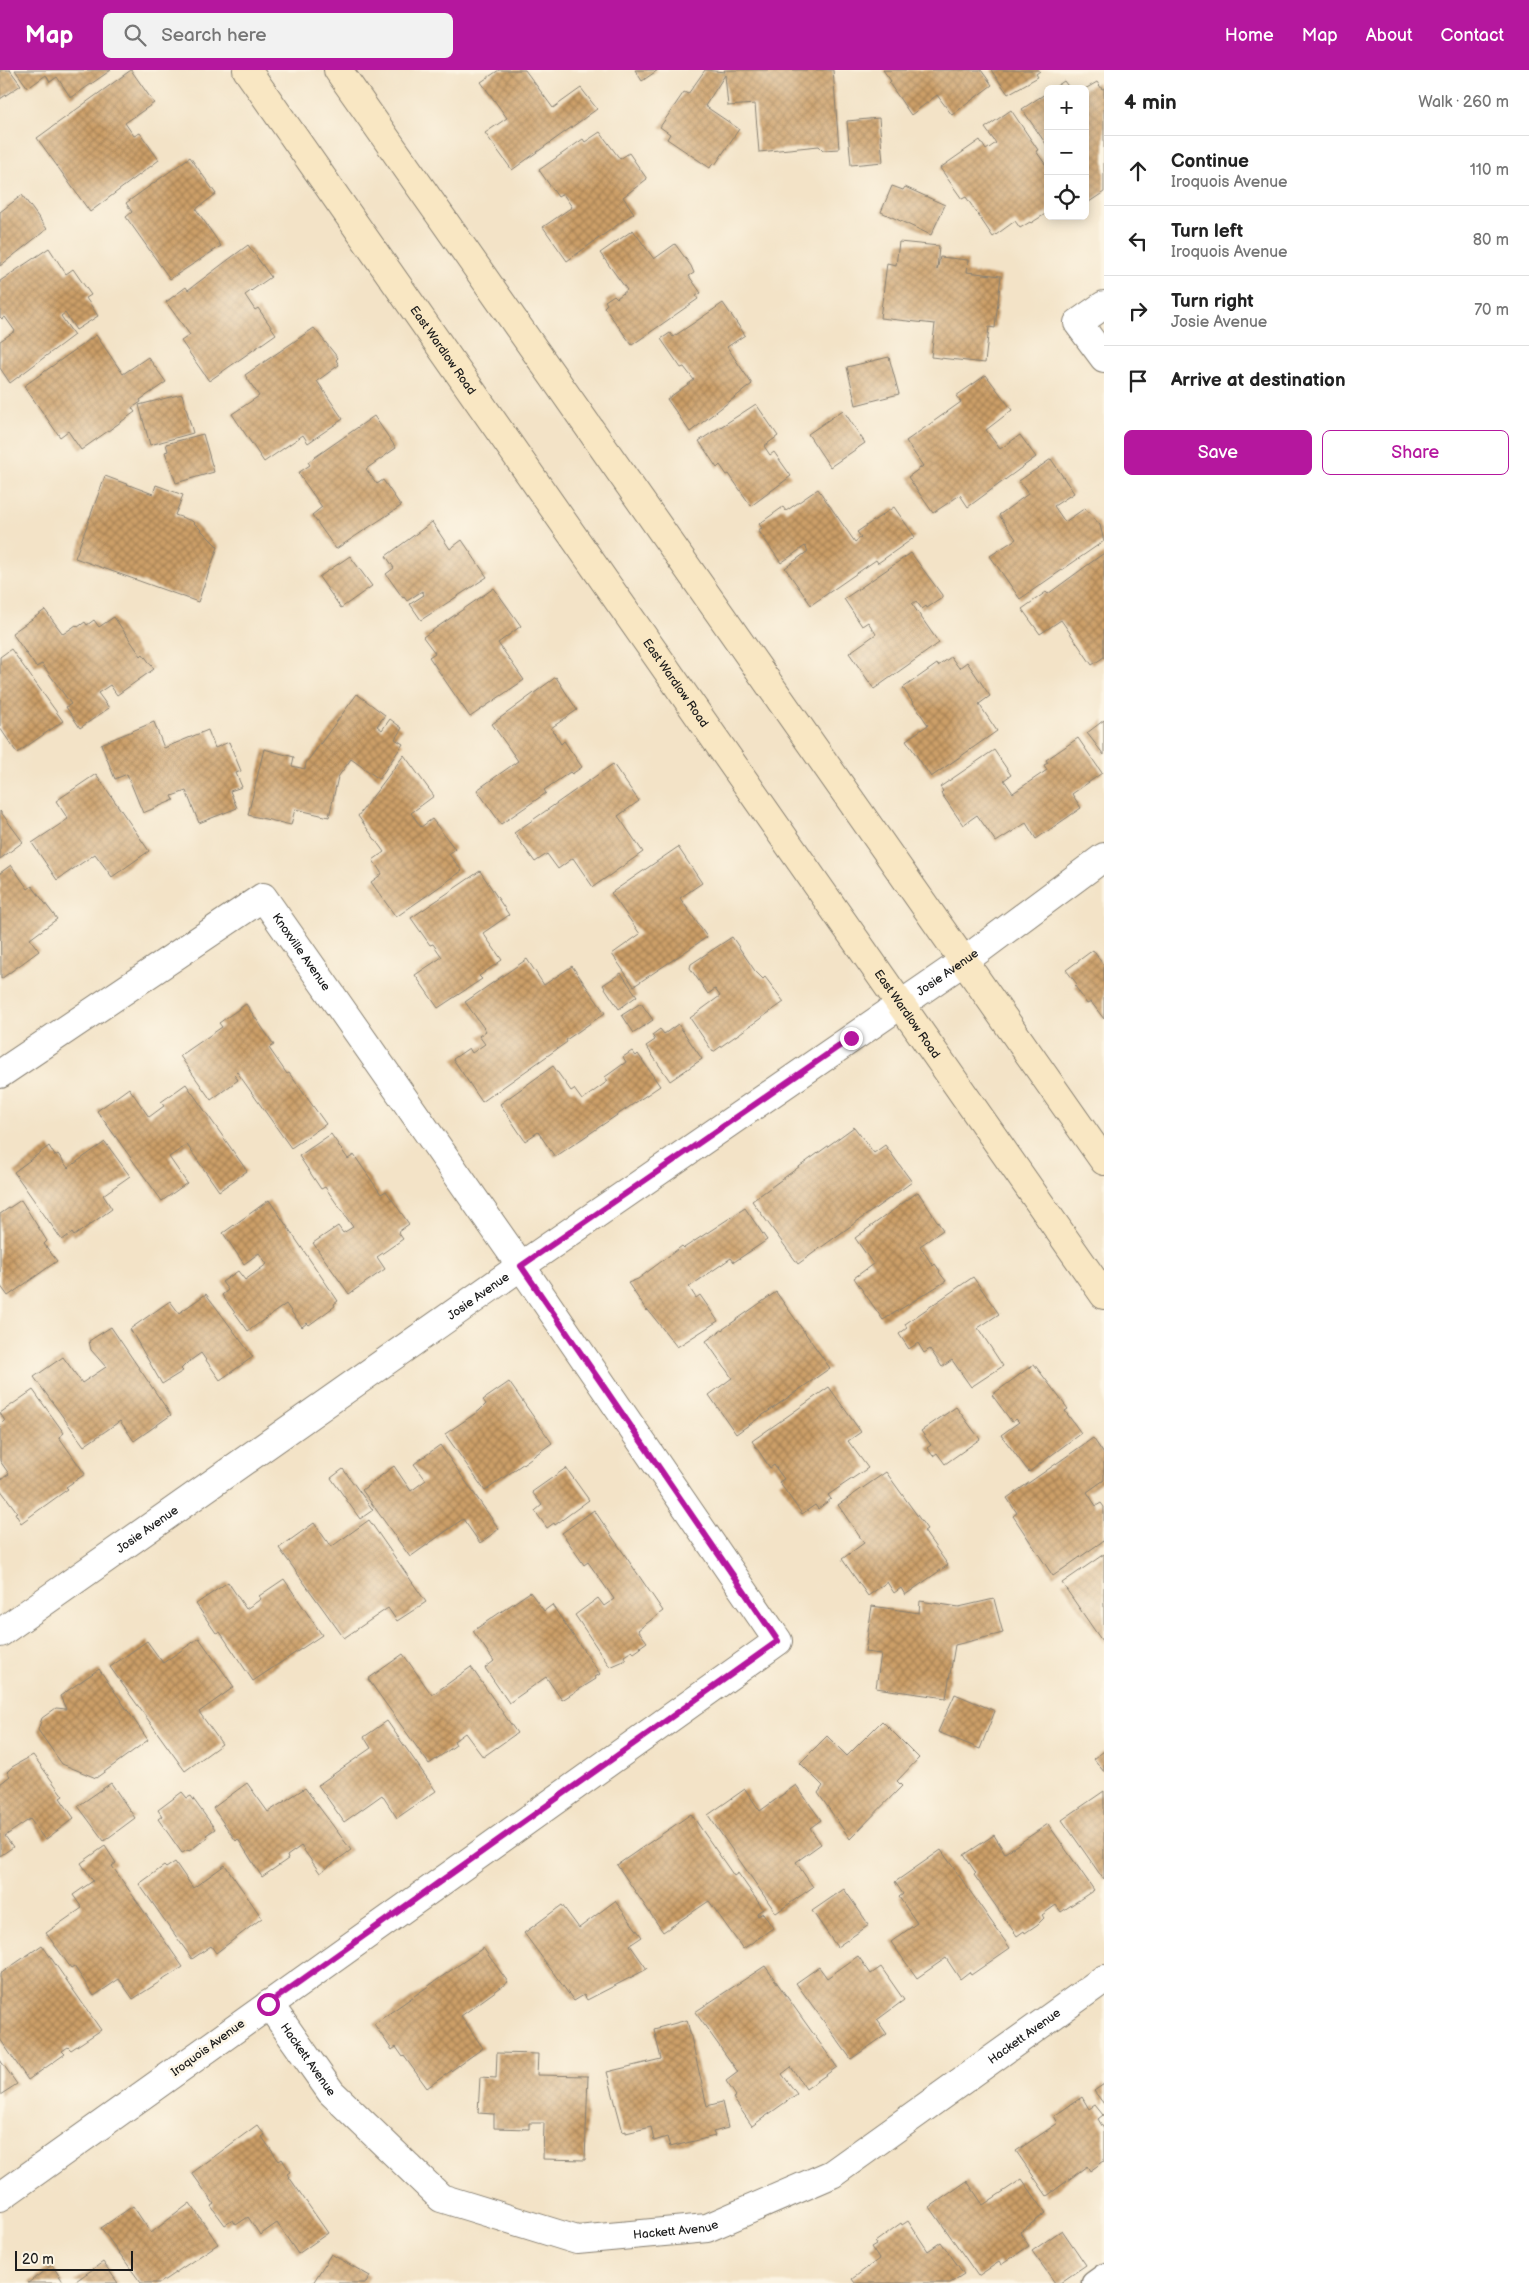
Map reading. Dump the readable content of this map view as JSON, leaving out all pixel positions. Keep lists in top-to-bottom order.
{
  "streets": {
    "main road": ["East Wardlow Road"],
    "street": [
      "Knoxville Avenue",
      "Josie Avenue",
      "Hackett Avenue",
      "Iroquois Avenue"
    ]
  },
  "crossings": [
    ["East Wardlow Road", "Josie Avenue"],
    ["Knoxville Avenue", "Josie Avenue"],
    ["Knoxville Avenue", "Iroquois Avenue"],
    ["Josie Avenue", "Iroquois Avenue"],
    ["Hackett Avenue", "Iroquois Avenue"]
  ],
  "scale_bar": "20 m",
  "page": {
    "header": "Map",
    "search": "Search here",
    "nav": [
      "Home",
      "Map",
      "About",
      "Contact"
    ],
    "heading": ["4 min", "Walk · 260 m"],
    "map_buttons": ["+", "−"],
    "list": [
      ["Continue", "Iroquois Avenue", "110 m"],
      ["Turn left", "Iroquois Avenue", "80 m"],
      ["Turn right", "Josie Avenue", "70 m"],
      "Arrive at destination"
    ],
    "buttons": ["Save", "Share"],
    "scale": "20 m"
  }
}
